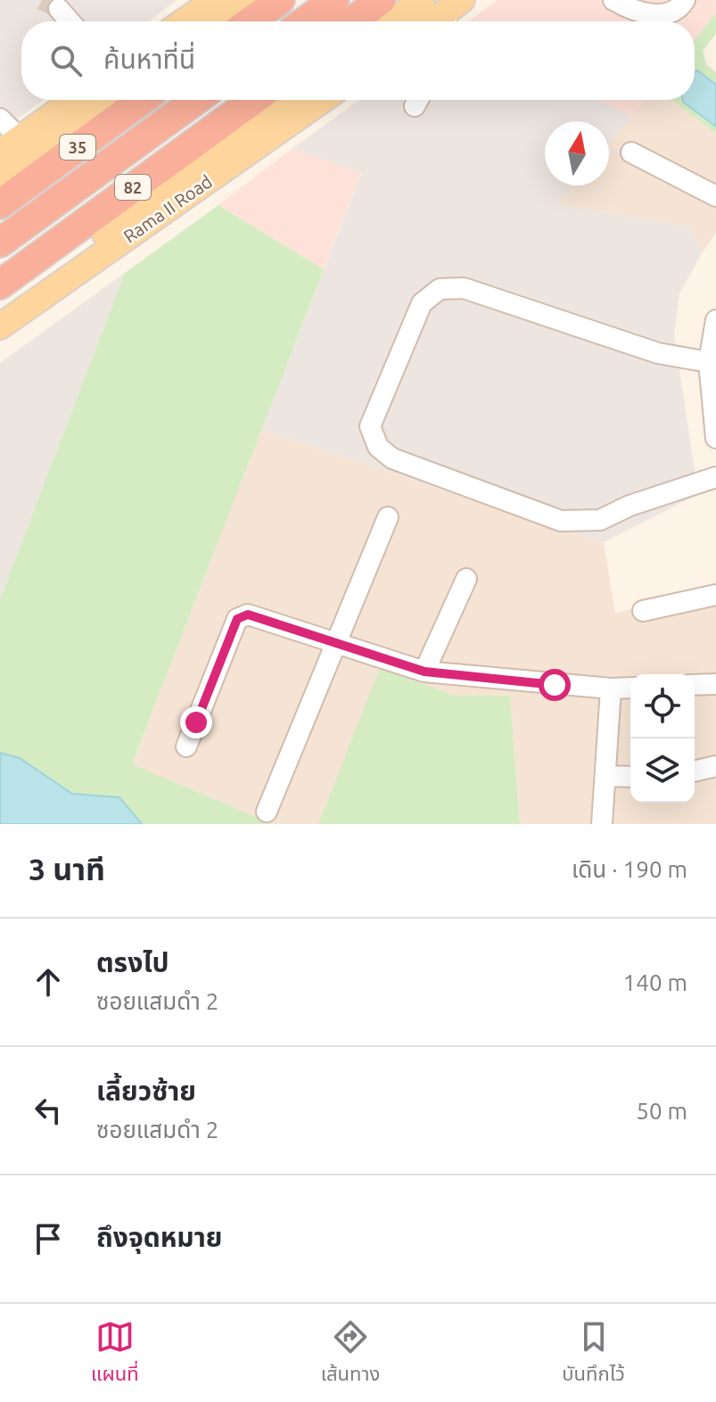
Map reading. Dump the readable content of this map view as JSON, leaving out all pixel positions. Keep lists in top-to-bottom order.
{
  "streets": {
    "highway": ["35", "82"],
    "main road": ["Rama II Road"]
  },
  "north": "top",
  "page": {
    "search": "ค้นหาที่นี่",
    "heading": ["3 นาที", "เดิน · 190 m"],
    "list": [
      ["ตรงไป", "ซอยแสมดำ 2", "140 m"],
      ["เลี้ยวซ้าย", "ซอยแสมดำ 2", "50 m"],
      "ถึงจุดหมาย"
    ],
    "nav": ["แผนที่", "เส้นทาง", "บันทึกไว้"]
  }
}
